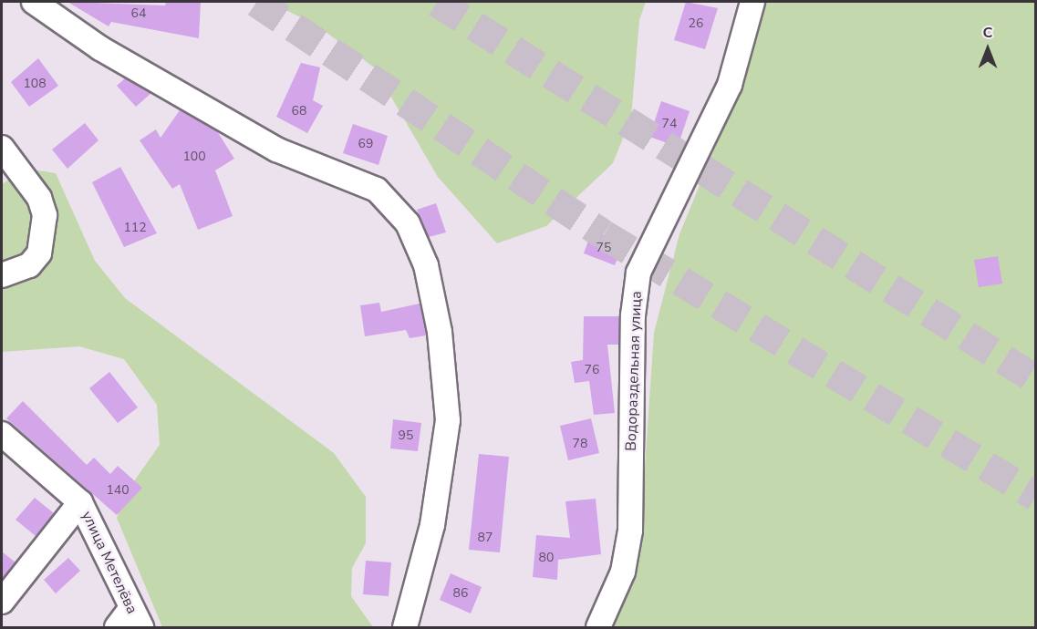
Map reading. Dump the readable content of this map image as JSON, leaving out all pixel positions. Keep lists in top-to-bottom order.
{
  "streets": {
    "street": ["Водораздельная улица", "улица Метелёва"]
  },
  "house_numbers": [
    "64",
    "26",
    "108",
    "68",
    "74",
    "69",
    "100",
    "112",
    "75",
    "76",
    "95",
    "78",
    "140",
    "87",
    "80",
    "86"
  ],
  "north": "top"
}
